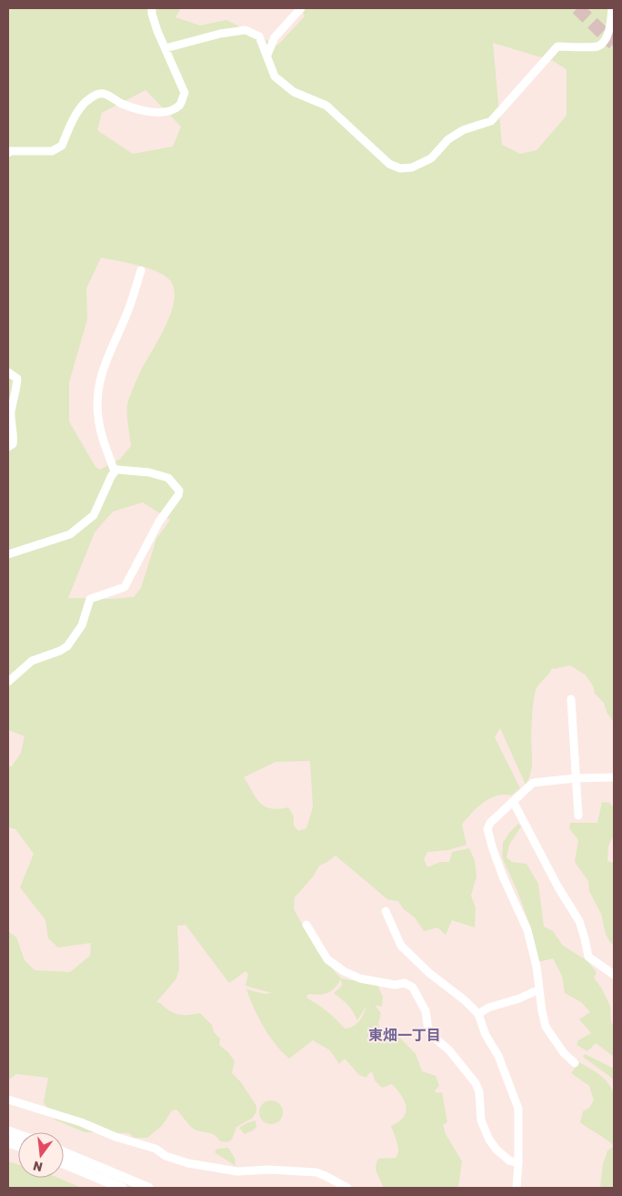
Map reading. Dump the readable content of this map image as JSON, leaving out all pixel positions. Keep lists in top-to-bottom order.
{
  "districts": ["東畑一丁目"],
  "north": "bottom"
}
